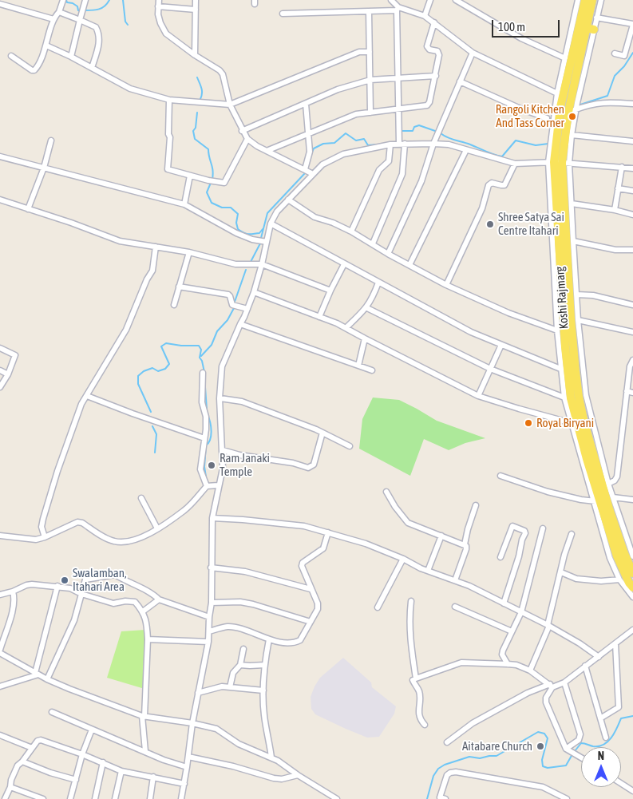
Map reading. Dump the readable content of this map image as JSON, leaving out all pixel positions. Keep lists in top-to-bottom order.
{
  "streets": {
    "main road": ["Koshi Rajmarg"]
  },
  "places": [
    "Rangoli Kitchen And Tass Corner",
    "Shree Satya Sai Centre Itahari",
    "Royal Biryani",
    "Ram Janaki Temple",
    "Swalamban, Itahari Area",
    "Aitabare Church"
  ],
  "scale_bar": "100 m",
  "north": "top"
}
